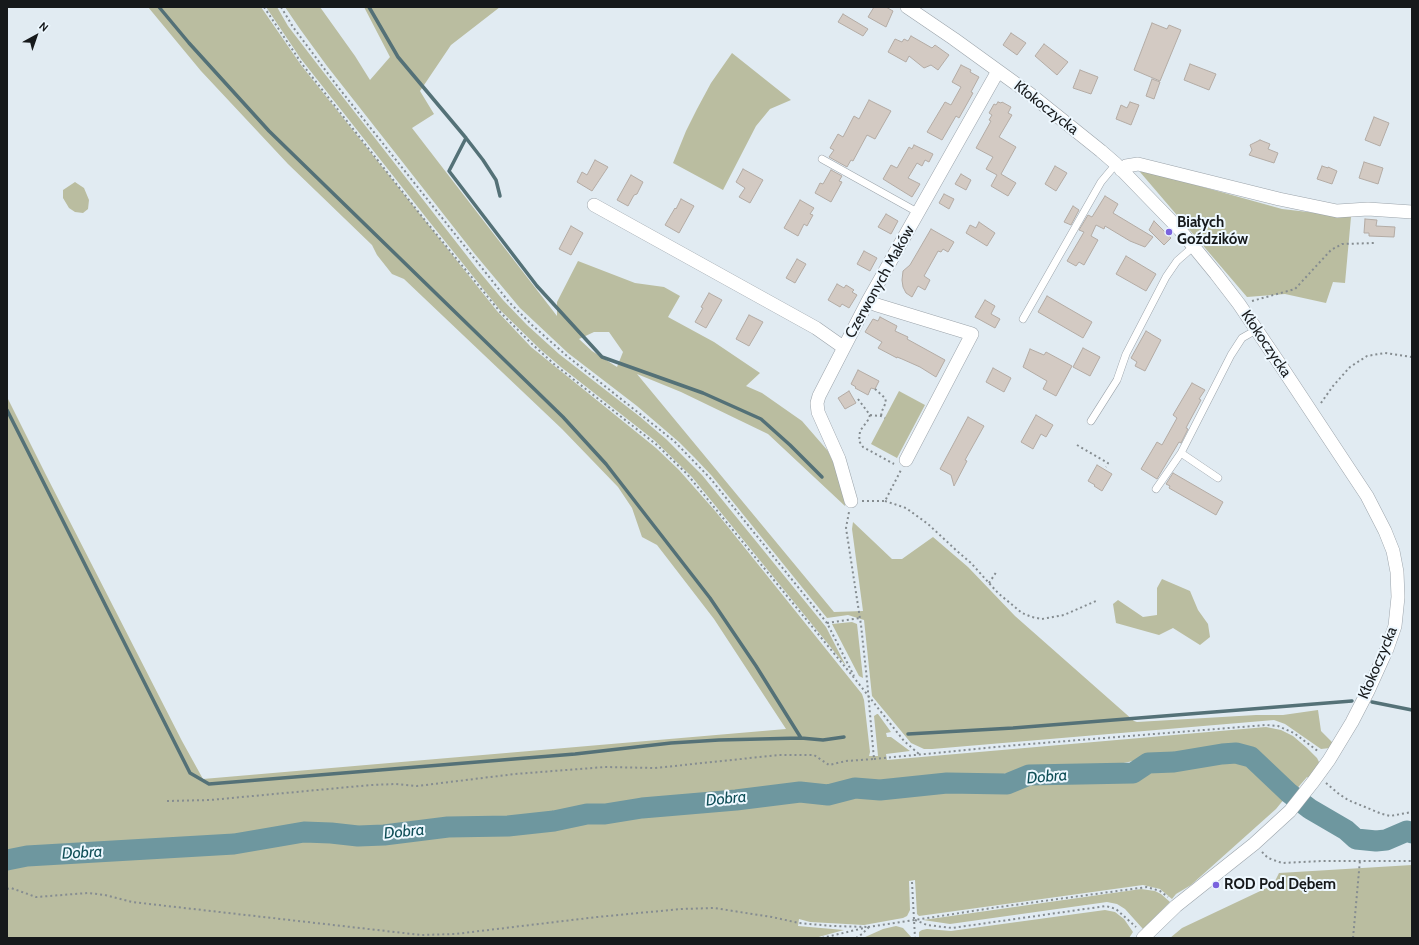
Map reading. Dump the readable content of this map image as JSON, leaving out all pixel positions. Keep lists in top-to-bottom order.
{
  "streets": {
    "street": ["Kłokoczycka", "Czerwonych Maków"]
  },
  "crossings": [
    ["Kłokoczycka", "Czerwonych Maków"]
  ],
  "water": ["Dobra"],
  "places": ["Białych Goździków", "ROD Pod Dębem"],
  "north": "top right"
}
